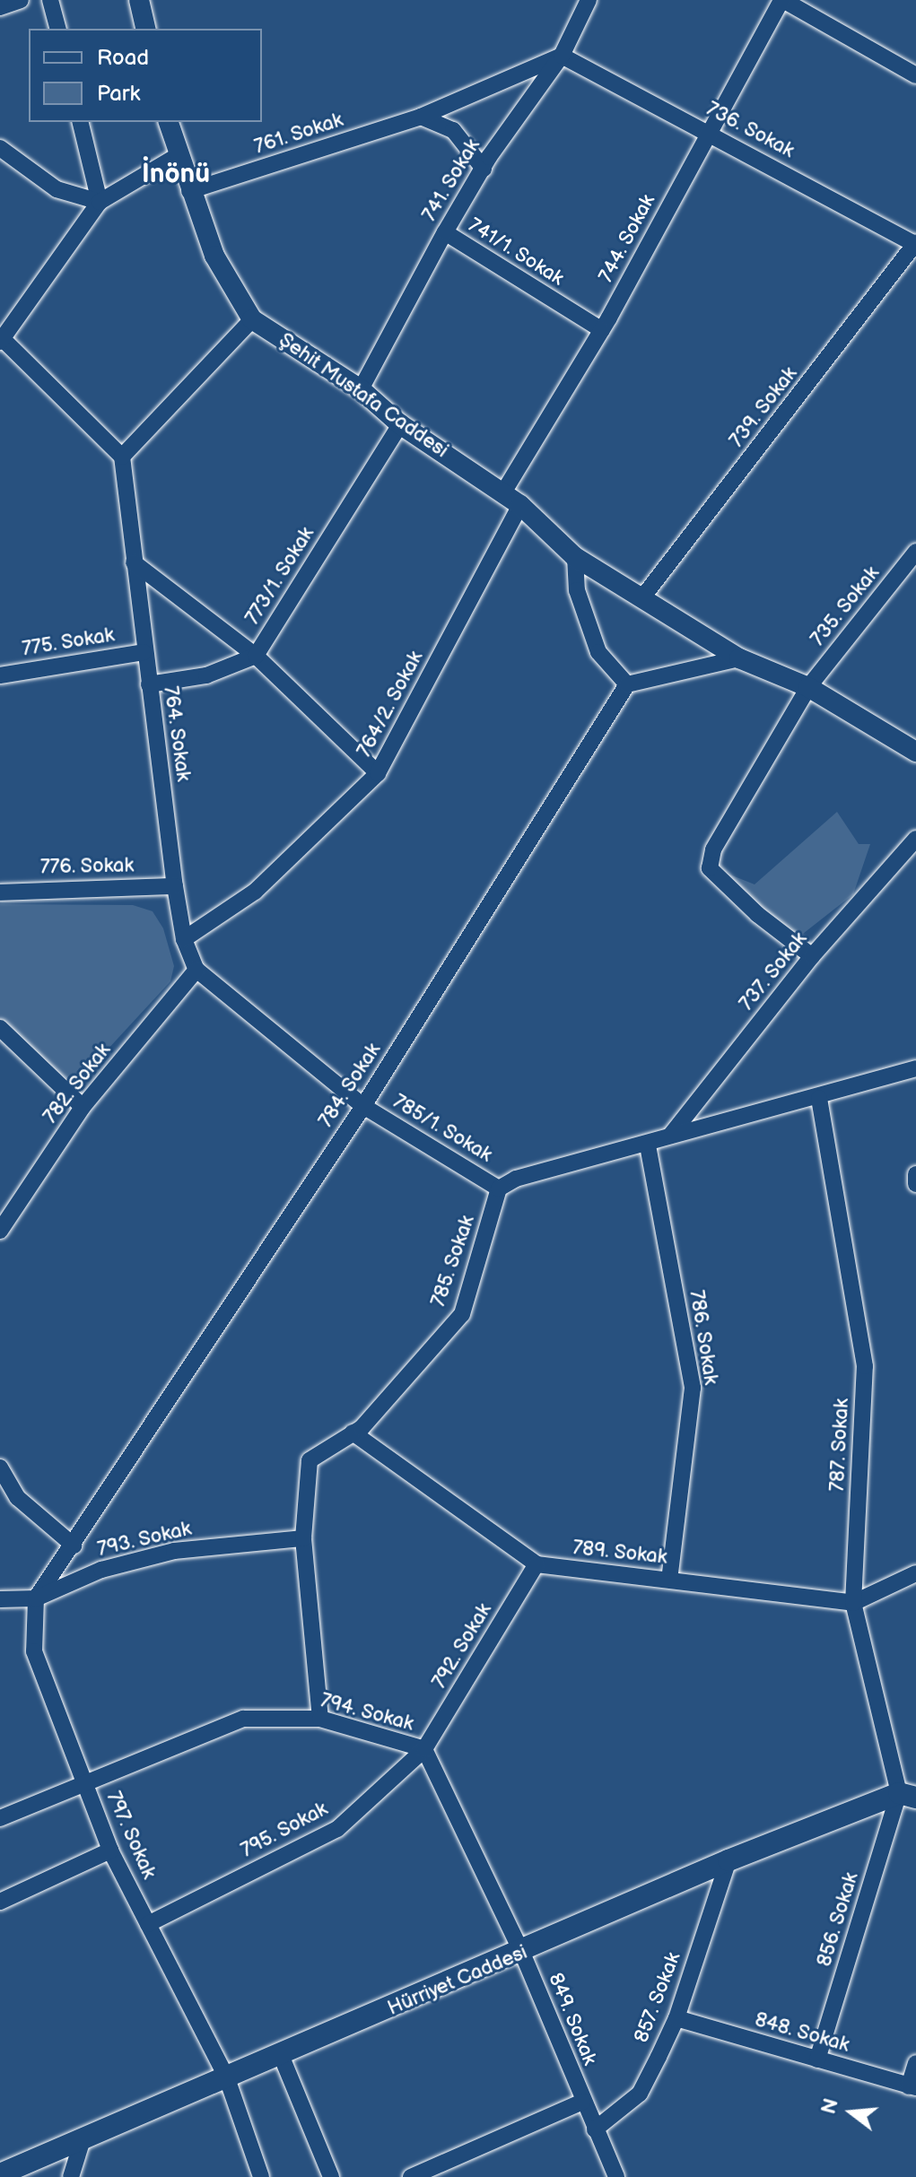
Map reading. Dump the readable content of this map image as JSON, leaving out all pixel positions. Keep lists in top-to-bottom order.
{
  "streets": {
    "main road": ["Hürriyet Caddesi"],
    "street": [
      "736. Sokak",
      "761. Sokak",
      "741. Sokak",
      "744. Sokak",
      "741/1. Sokak",
      "Şehit Mustafa Caddesi",
      "739. Sokak",
      "773/1. Sokak",
      "735. Sokak",
      "775. Sokak",
      "764/2. Sokak",
      "764. Sokak",
      "776. Sokak",
      "737. Sokak",
      "782. Sokak",
      "784. Sokak",
      "785/1. Sokak",
      "785. Sokak",
      "786. Sokak",
      "787. Sokak",
      "793. Sokak",
      "789. Sokak",
      "792. Sokak",
      "794. Sokak",
      "795. Sokak",
      "797. Sokak",
      "856. Sokak",
      "857. Sokak",
      "849. Sokak",
      "848. Sokak"
    ]
  },
  "crossings": [
    ["736. Sokak", "761. Sokak"],
    ["736. Sokak", "741. Sokak"],
    ["736. Sokak", "744. Sokak"],
    ["736. Sokak", "739. Sokak"],
    ["761. Sokak", "741. Sokak"],
    ["761. Sokak", "Şehit Mustafa Caddesi"],
    ["741. Sokak", "741/1. Sokak"],
    ["741. Sokak", "Şehit Mustafa Caddesi"],
    ["744. Sokak", "741/1. Sokak"],
    ["744. Sokak", "Şehit Mustafa Caddesi"],
    ["Şehit Mustafa Caddesi", "739. Sokak"],
    ["Şehit Mustafa Caddesi", "773/1. Sokak"],
    ["Şehit Mustafa Caddesi", "735. Sokak"],
    ["Şehit Mustafa Caddesi", "764/2. Sokak"],
    ["773/1. Sokak", "764. Sokak"],
    ["735. Sokak", "737. Sokak"],
    ["775. Sokak", "764. Sokak"],
    ["764/2. Sokak", "764. Sokak"],
    ["764. Sokak", "776. Sokak"],
    ["764. Sokak", "782. Sokak"],
    ["764. Sokak", "784. Sokak"],
    ["764. Sokak", "785/1. Sokak"],
    ["784. Sokak", "785/1. Sokak"],
    ["784. Sokak", "793. Sokak"],
    ["784. Sokak", "797. Sokak"],
    ["785/1. Sokak", "785. Sokak"],
    ["785. Sokak", "793. Sokak"],
    ["785. Sokak", "789. Sokak"],
    ["785. Sokak", "794. Sokak"],
    ["786. Sokak", "789. Sokak"],
    ["787. Sokak", "789. Sokak"],
    ["787. Sokak", "856. Sokak"],
    ["787. Sokak", "Hürriyet Caddesi"],
    ["793. Sokak", "797. Sokak"],
    ["789. Sokak", "792. Sokak"],
    ["792. Sokak", "794. Sokak"],
    ["792. Sokak", "795. Sokak"],
    ["794. Sokak", "795. Sokak"],
    ["794. Sokak", "797. Sokak"],
    ["794. Sokak", "Hürriyet Caddesi"],
    ["794. Sokak", "849. Sokak"],
    ["795. Sokak", "797. Sokak"],
    ["797. Sokak", "Hürriyet Caddesi"],
    ["856. Sokak", "Hürriyet Caddesi"],
    ["856. Sokak", "848. Sokak"],
    ["Hürriyet Caddesi", "857. Sokak"],
    ["Hürriyet Caddesi", "849. Sokak"],
    ["857. Sokak", "849. Sokak"],
    ["857. Sokak", "848. Sokak"]
  ],
  "districts": ["İnönü"],
  "legend": ["Road", "Park"],
  "north": "left"
}
